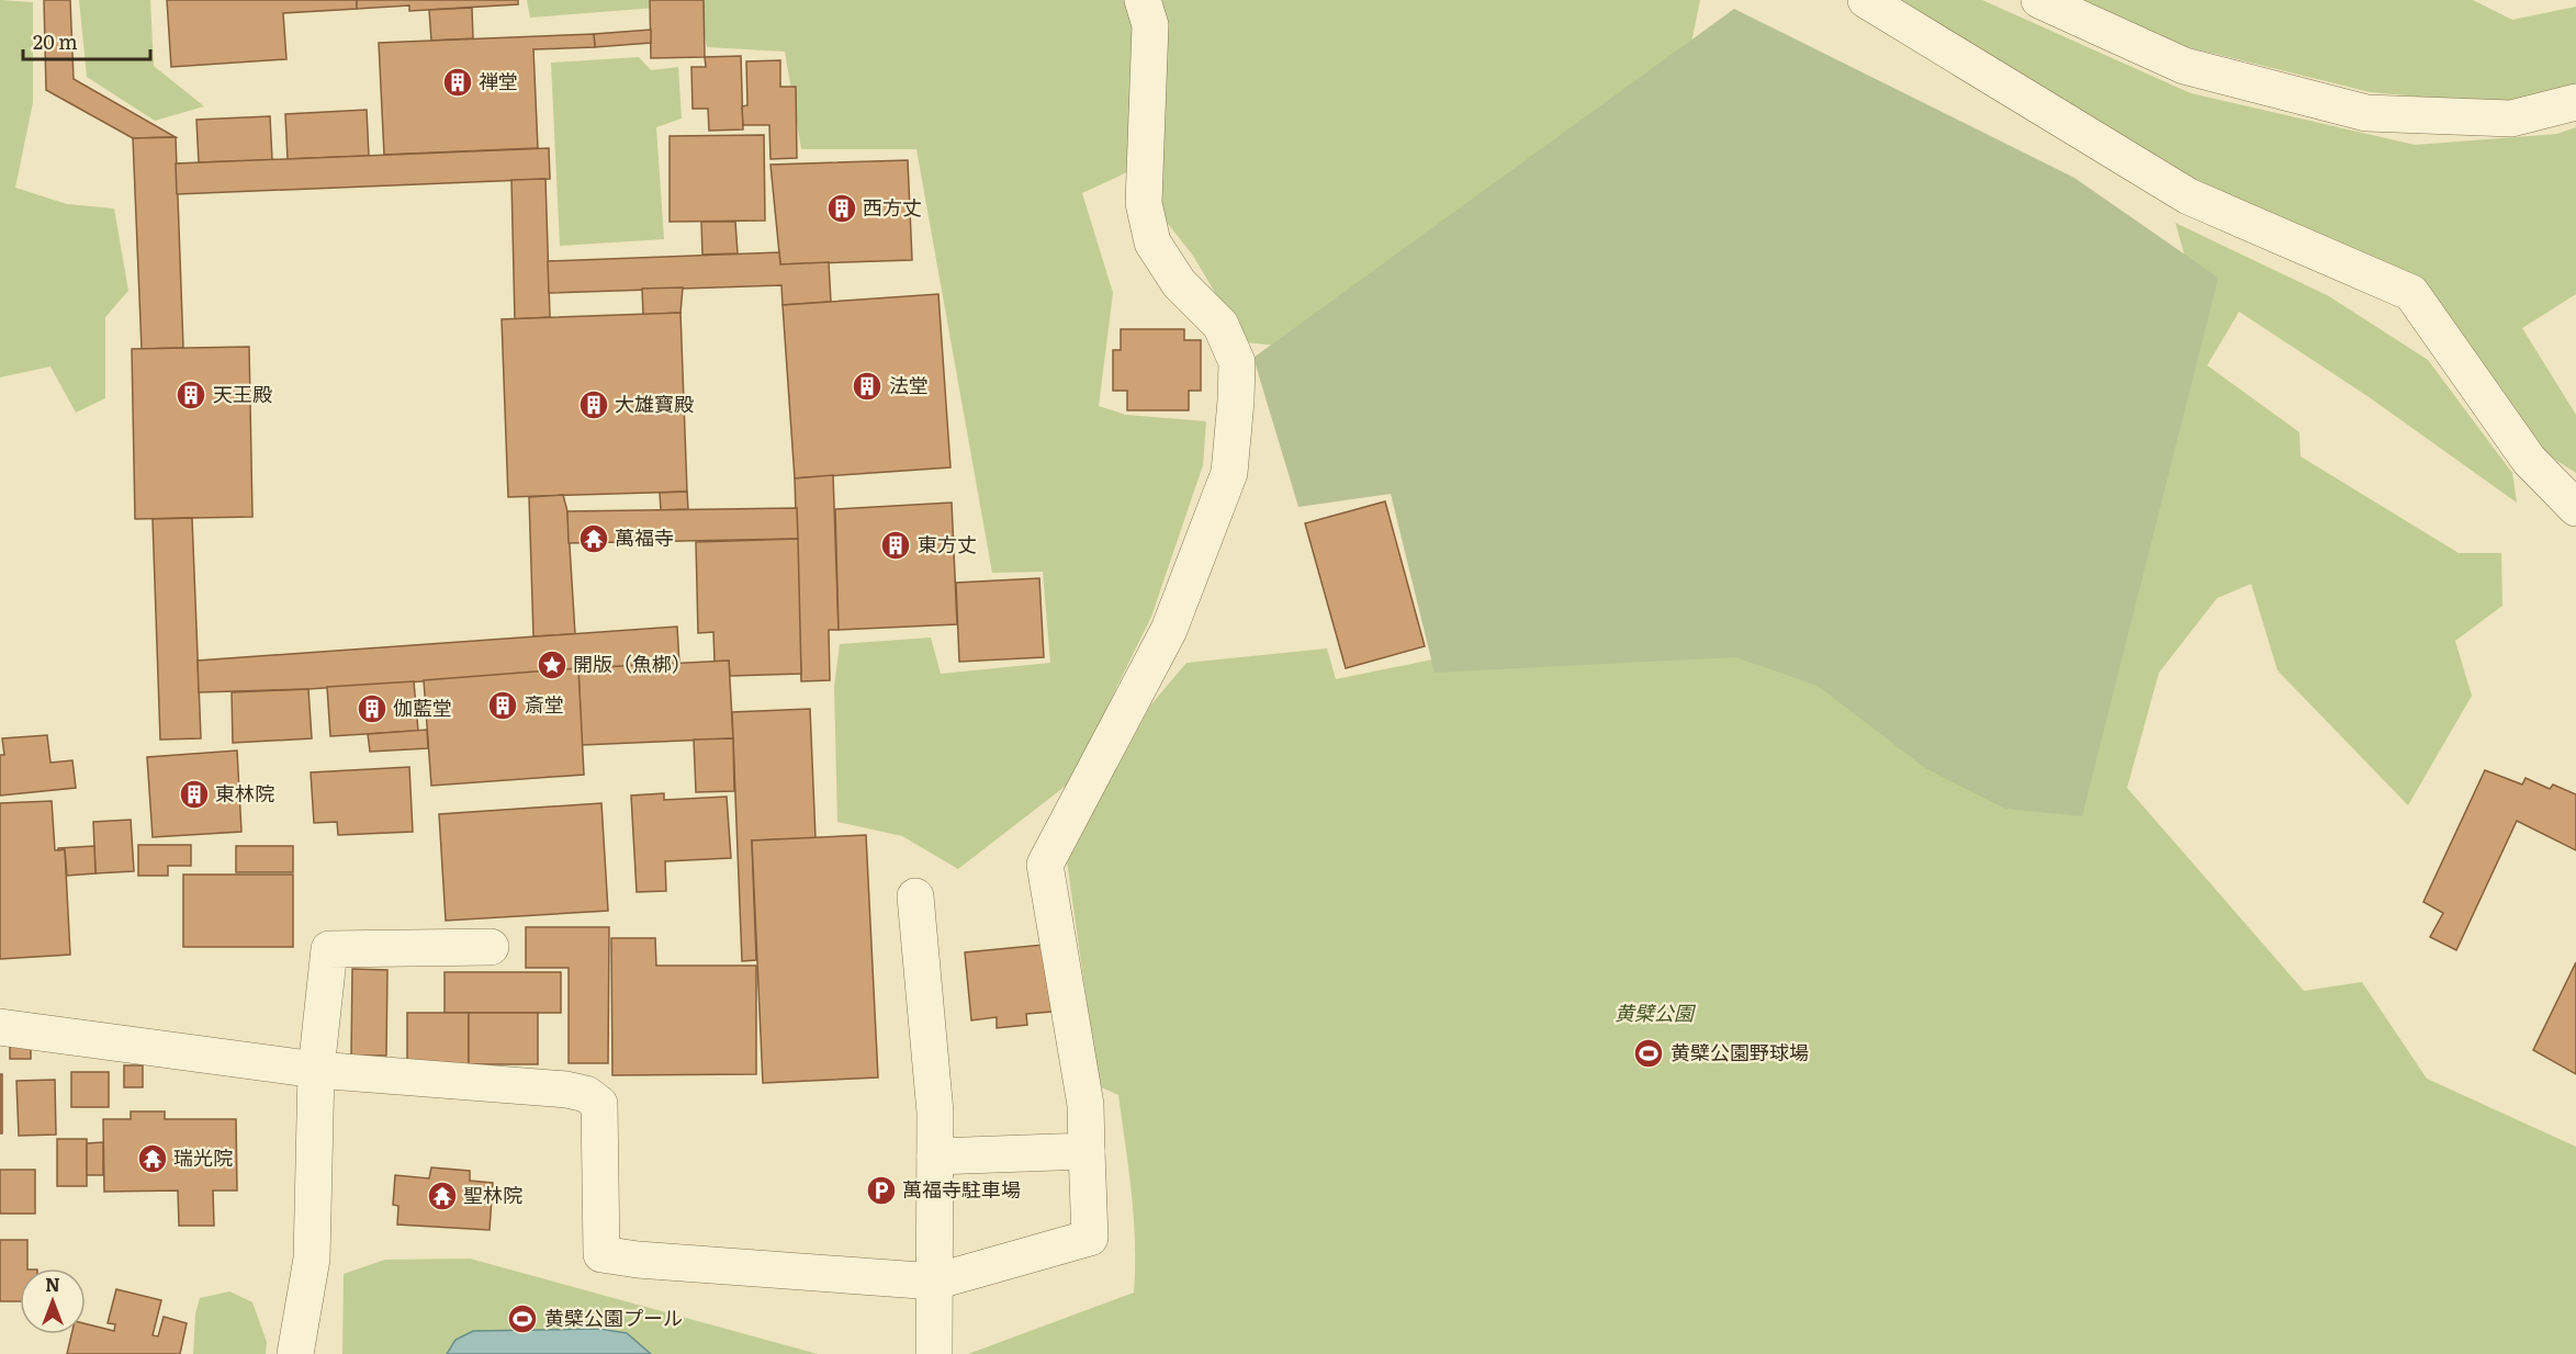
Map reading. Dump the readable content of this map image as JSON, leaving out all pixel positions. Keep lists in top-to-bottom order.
{
  "parks": ["黄檗公園"],
  "places": {
    "building": [
      "禅堂",
      "西方丈",
      "法堂",
      "天王殿",
      "大雄寶殿",
      "東方丈",
      "斎堂",
      "伽藍堂",
      "東林院"
    ],
    "temple": ["萬福寺", "瑞光院", "聖林院"],
    "place": ["開版（魚梆）"],
    "sports": ["黄檗公園野球場", "黄檗公園プール"],
    "parking": ["萬福寺駐車場"]
  },
  "scale_bar": "20 m",
  "north": "top"
}
